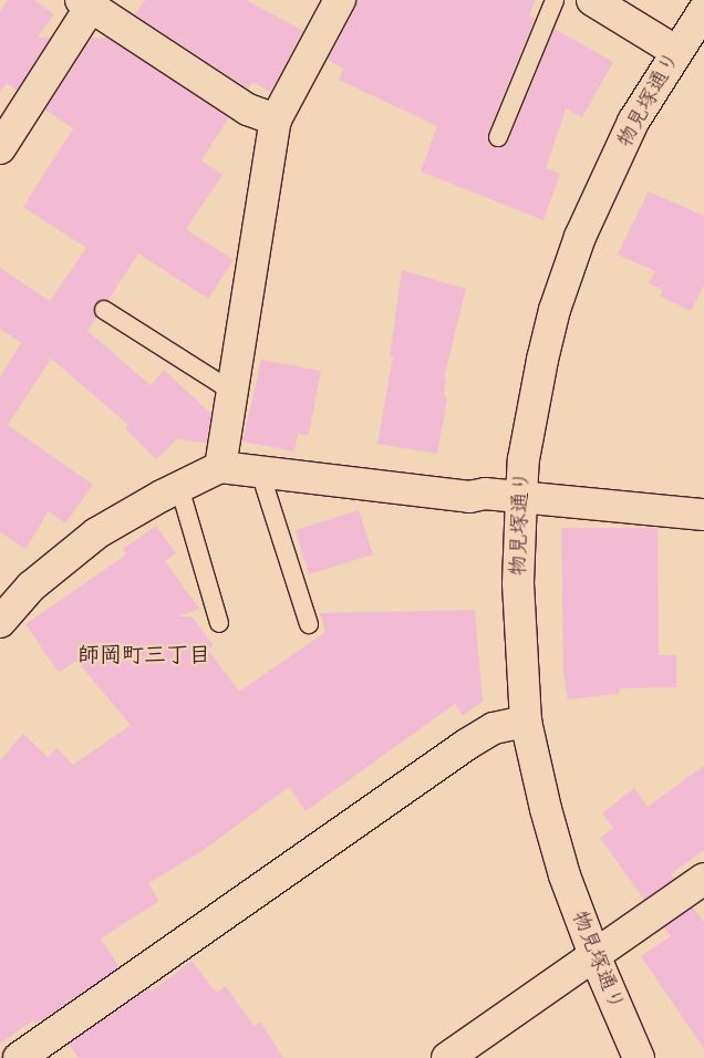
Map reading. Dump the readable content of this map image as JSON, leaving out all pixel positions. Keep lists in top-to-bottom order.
{
  "streets": {
    "street": ["物見塚通り"]
  },
  "districts": ["師岡町三丁目"]
}
